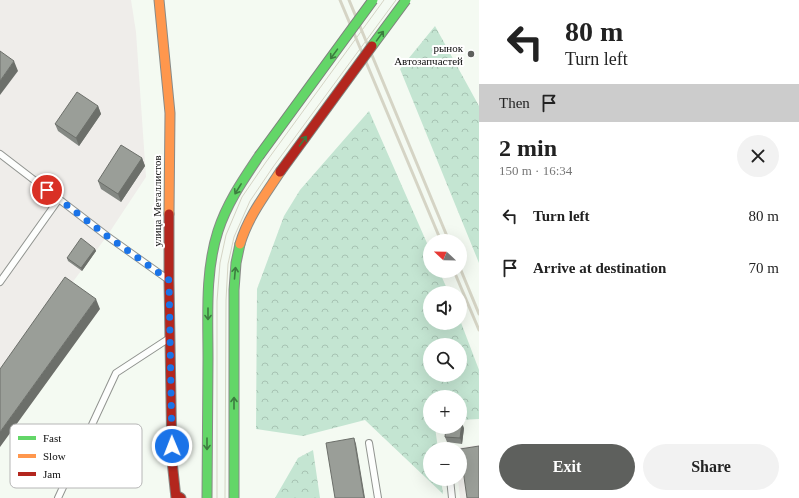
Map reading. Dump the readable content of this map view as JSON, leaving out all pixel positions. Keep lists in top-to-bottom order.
{
  "streets": {
    "main road": ["улица Металлистов"]
  },
  "places": ["рынок Автозапчастей"],
  "legend": ["Fast", "Slow", "Jam"],
  "north": "left",
  "page": {
    "turn": ["80 m", "Turn left"],
    "then": "Then",
    "heading": ["2 min", "150 m · 16:34"],
    "list": [
      {
        "name": "Turn left",
        "value": "80 m"
      },
      {
        "name": "Arrive at destination",
        "value": "70 m"
      }
    ],
    "map_buttons": ["+", "−"],
    "buttons": ["Exit", "Share"]
  }
}
